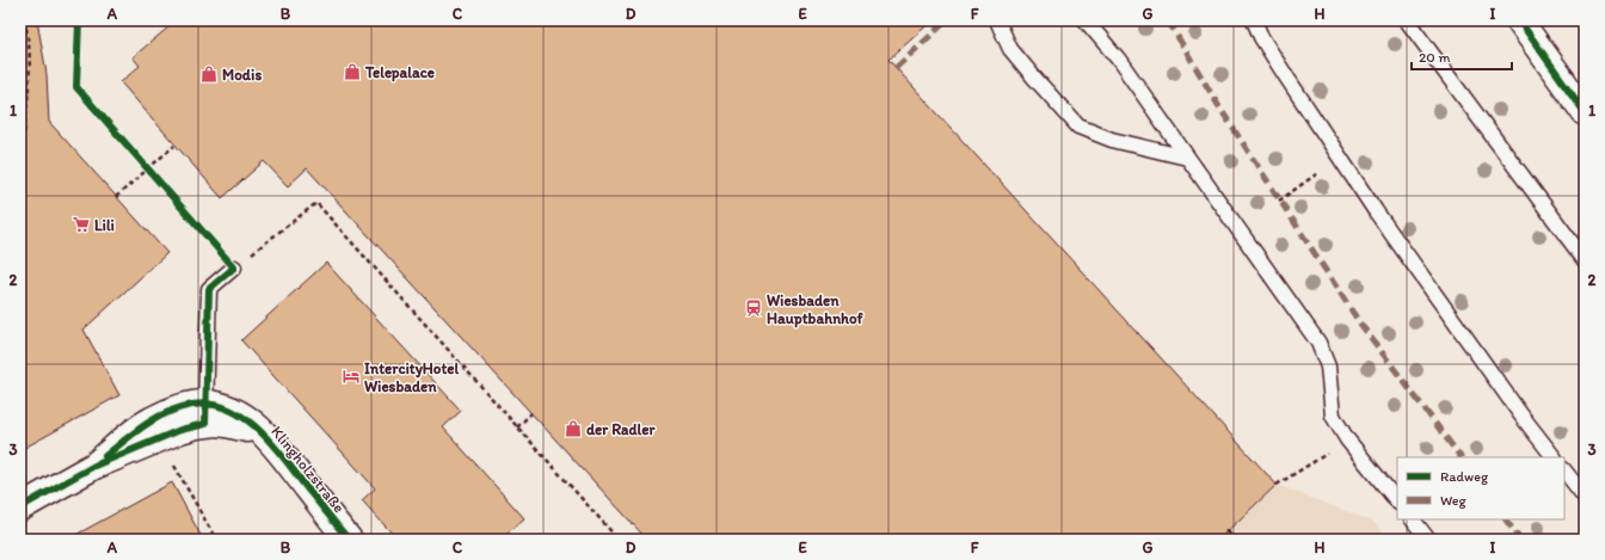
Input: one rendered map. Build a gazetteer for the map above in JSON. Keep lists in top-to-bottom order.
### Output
{
  "streets": {
    "street": ["Klingholzstraße"]
  },
  "places": {
    "shop": ["Telepalace", "Modis", "der Radler"],
    "supermarket": ["Lili"],
    "station": ["Wiesbaden Hauptbahnhof"],
    "hotel": ["IntercityHotel Wiesbaden"]
  },
  "legend": ["Radweg", "Weg"],
  "scale_bar": "20 m",
  "grid": {
    "columns": [
      "A",
      "B",
      "C",
      "D",
      "E",
      "F",
      "G",
      "H",
      "I"
    ],
    "rows": ["1", "2", "3"]
  }
}
